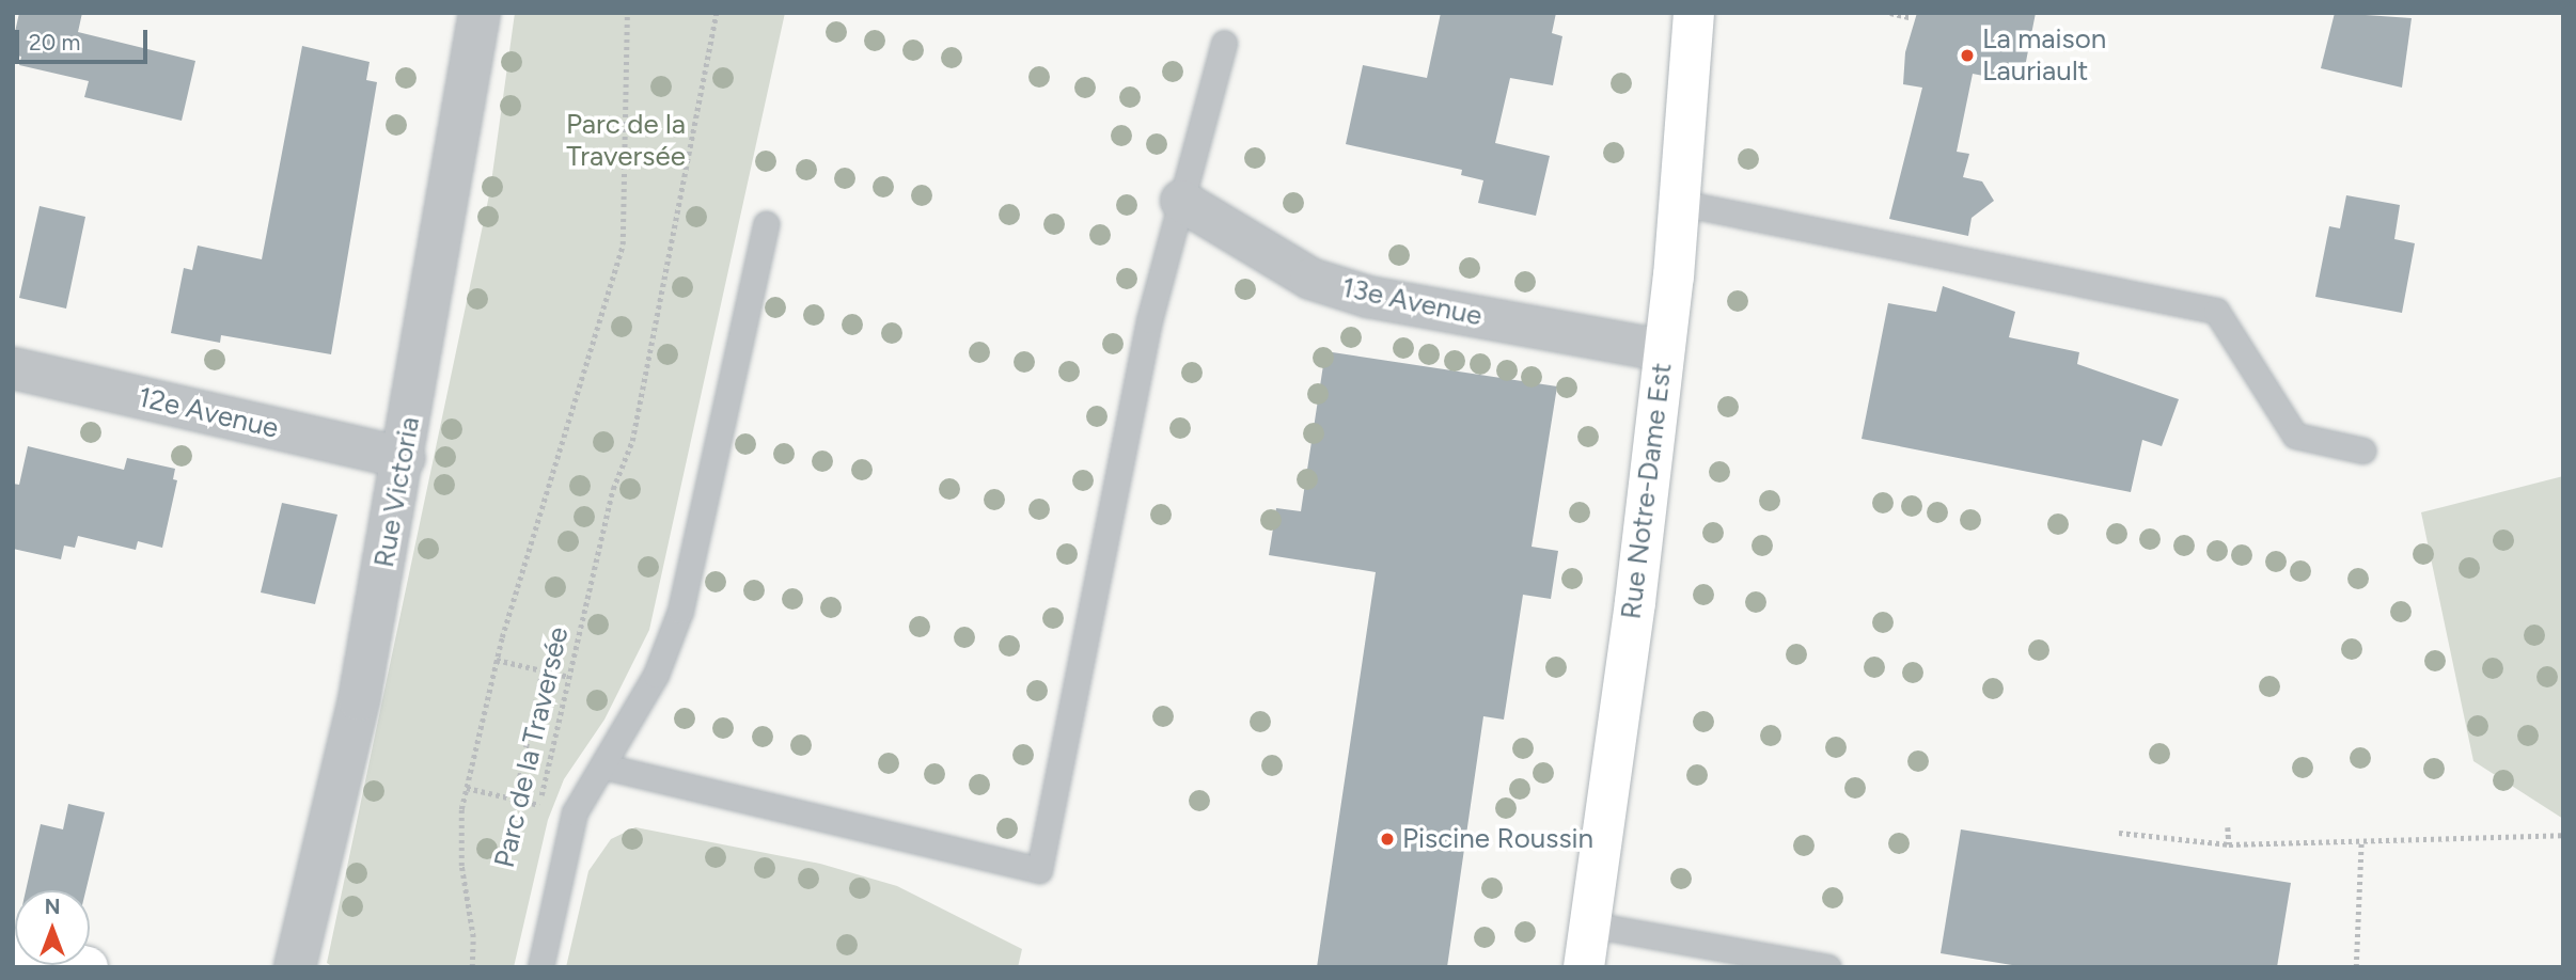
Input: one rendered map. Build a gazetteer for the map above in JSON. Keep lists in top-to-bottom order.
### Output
{
  "streets": {
    "main road": ["Rue Notre-Dame Est"],
    "street": ["13e Avenue", "12e Avenue", "Rue Victoria"],
    "path": ["Parc de la Traversée"]
  },
  "crossings": [
    ["13e Avenue", "Rue Notre-Dame Est"],
    ["12e Avenue", "Rue Victoria"]
  ],
  "parks": ["Parc de la Traversée"],
  "places": ["La maison Lauriault", "Piscine Roussin"],
  "scale_bar": "20 m",
  "north": "top"
}
